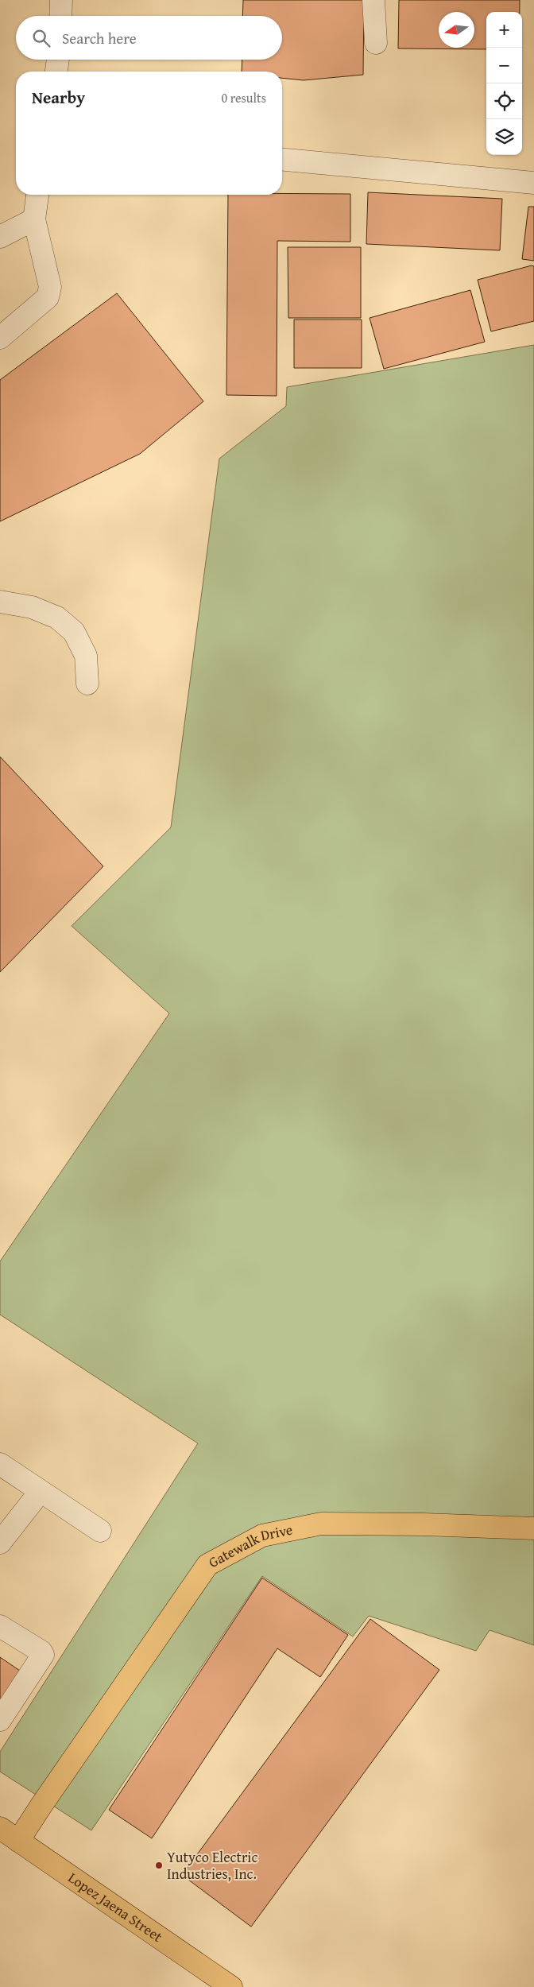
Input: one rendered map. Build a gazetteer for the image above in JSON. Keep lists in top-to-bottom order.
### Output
{
  "streets": {
    "main road": ["Gatewalk Drive", "Lopez Jaena Street"]
  },
  "crossings": [
    ["Gatewalk Drive", "Lopez Jaena Street"]
  ],
  "places": ["Yutyco Electric Industries, Inc."],
  "north": "left",
  "page": {
    "map_buttons": ["+", "−"],
    "search": "Search here",
    "heading": ["Nearby", "0 results"]
  }
}
